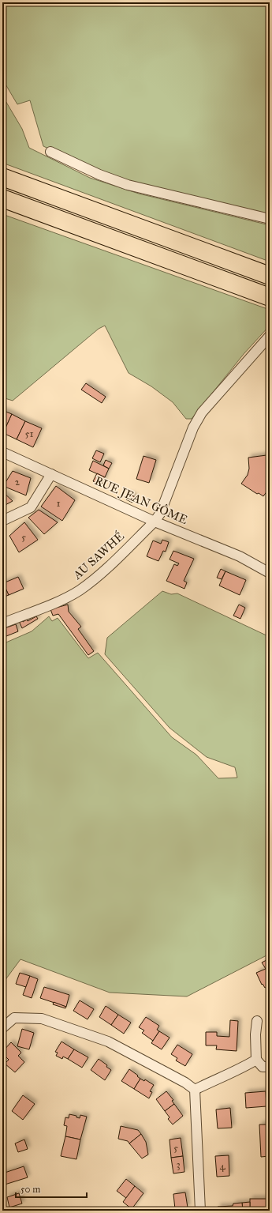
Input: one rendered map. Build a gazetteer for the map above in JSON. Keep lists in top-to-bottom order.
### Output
{
  "streets": {
    "street": ["RUE JEAN GÔME", "AU SAWHÉ"]
  },
  "crossings": [
    ["RUE JEAN GÔME", "AU SAWHÉ"]
  ],
  "house_numbers": [
    "51",
    "2",
    "1",
    "5",
    "5",
    "3",
    "4"
  ],
  "scale_bar": "50 m"
}
